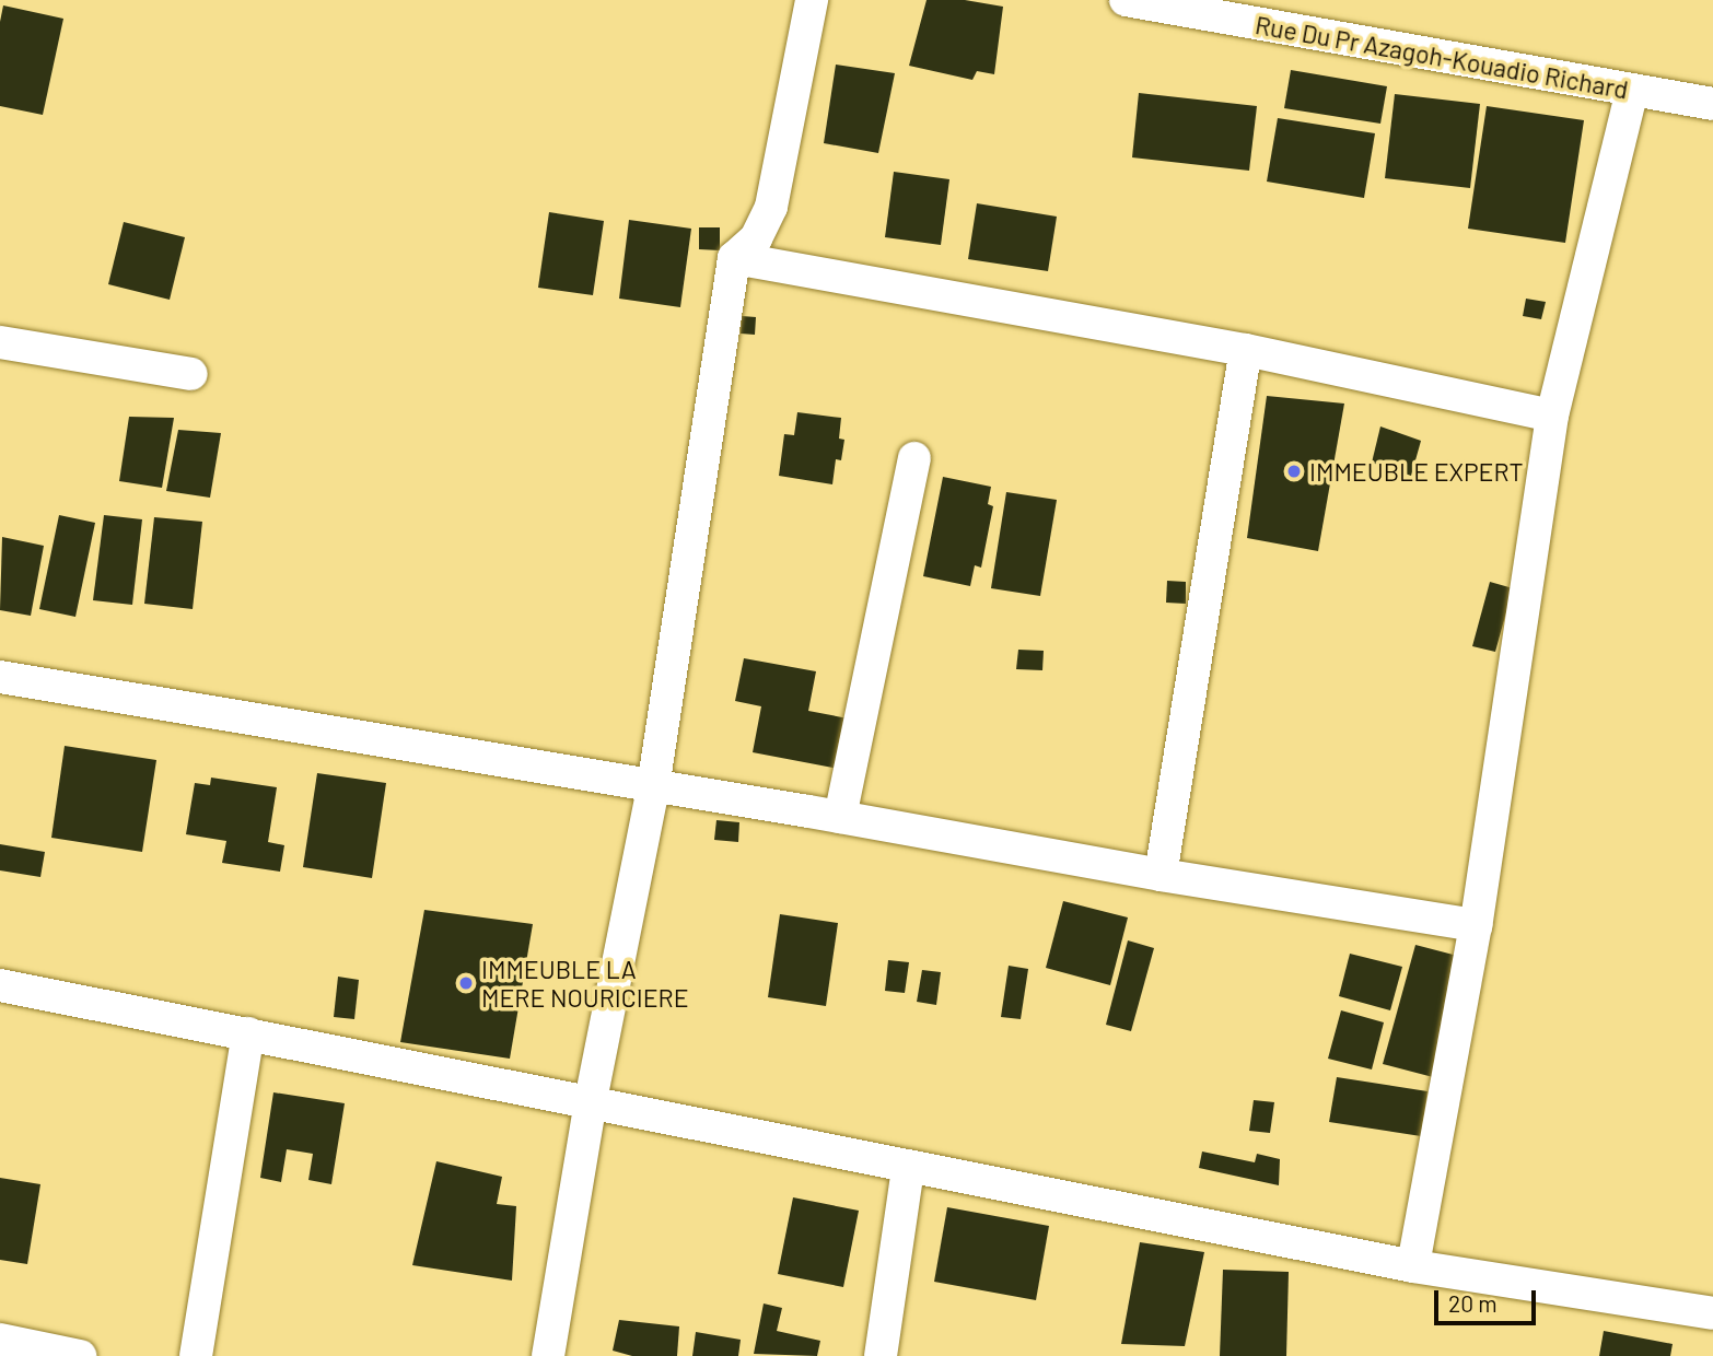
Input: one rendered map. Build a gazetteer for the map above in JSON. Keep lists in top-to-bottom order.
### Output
{
  "streets": {
    "street": ["Rue Du Pr Azagoh-Kouadio Richard"]
  },
  "places": ["IMMEUBLE EXPERT", "IMMEUBLE LA MERE NOURICIERE"],
  "scale_bar": "20 m"
}
